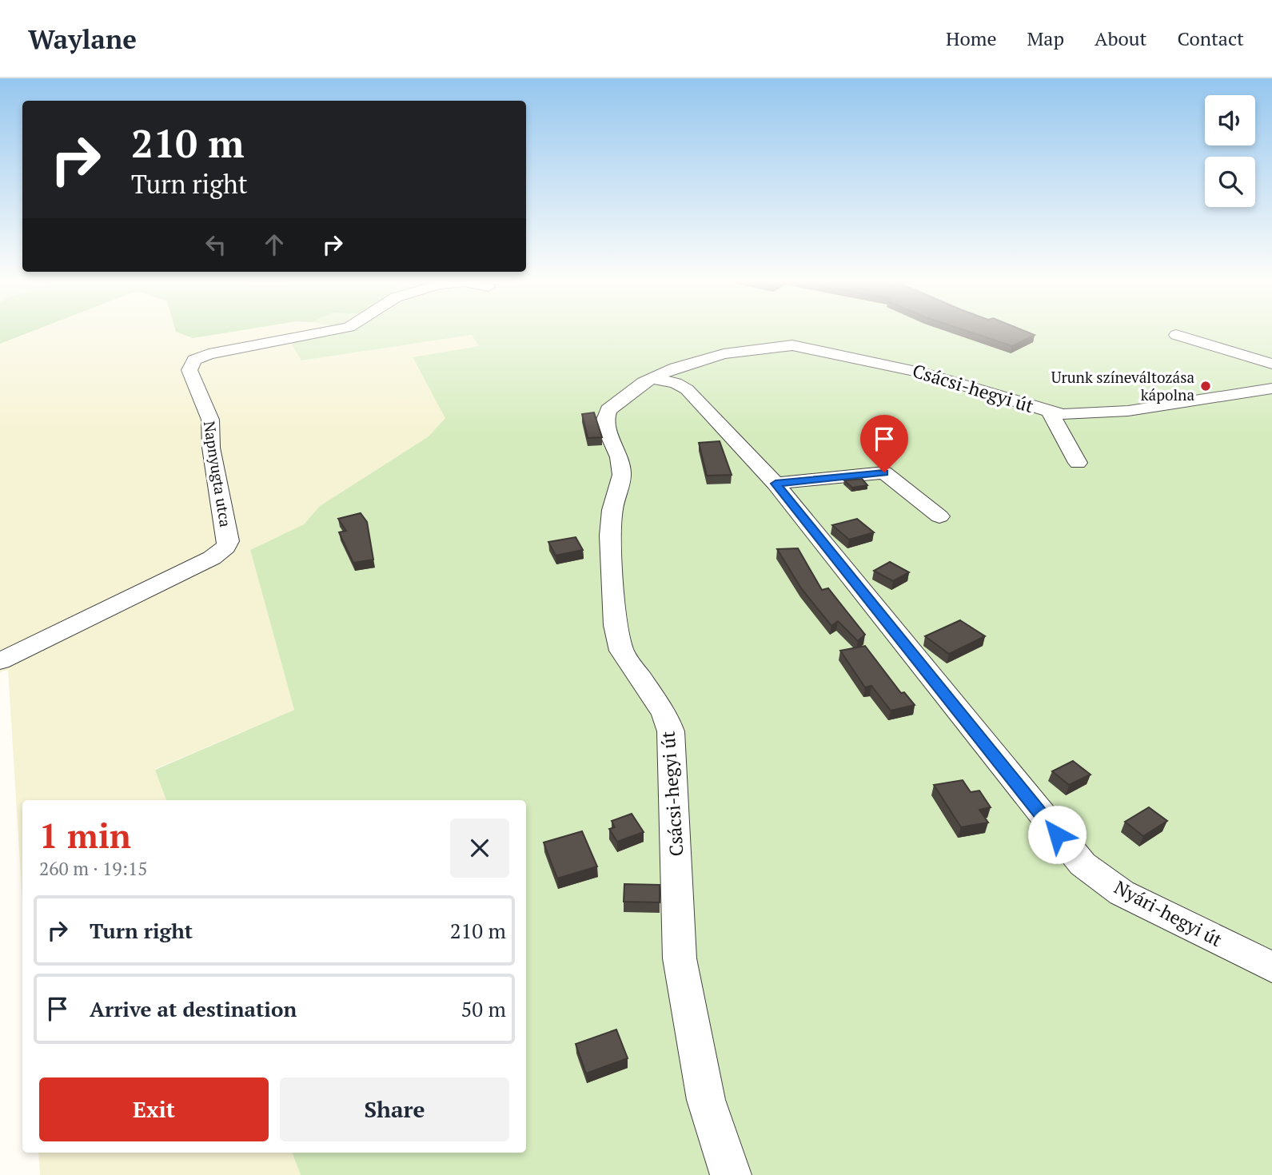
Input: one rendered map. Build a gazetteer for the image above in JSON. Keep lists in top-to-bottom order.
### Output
{
  "streets": {
    "street": ["Csácsi-hegyi út", "Napnyugta utca", "Nyári-hegyi út"]
  },
  "crossings": [
    ["Csácsi-hegyi út", "Nyári-hegyi út"]
  ],
  "places": ["Urunk színeváltozása kápolna"],
  "page": {
    "header": "Waylane",
    "nav": [
      "Home",
      "Map",
      "About",
      "Contact"
    ],
    "turn": ["210 m", "Turn right"],
    "heading": ["1 min", "260 m · 19:15"],
    "list": [
      {
        "name": "Turn right",
        "value": "210 m"
      },
      {
        "name": "Arrive at destination",
        "value": "50 m"
      }
    ],
    "buttons": ["Exit", "Share"]
  }
}
